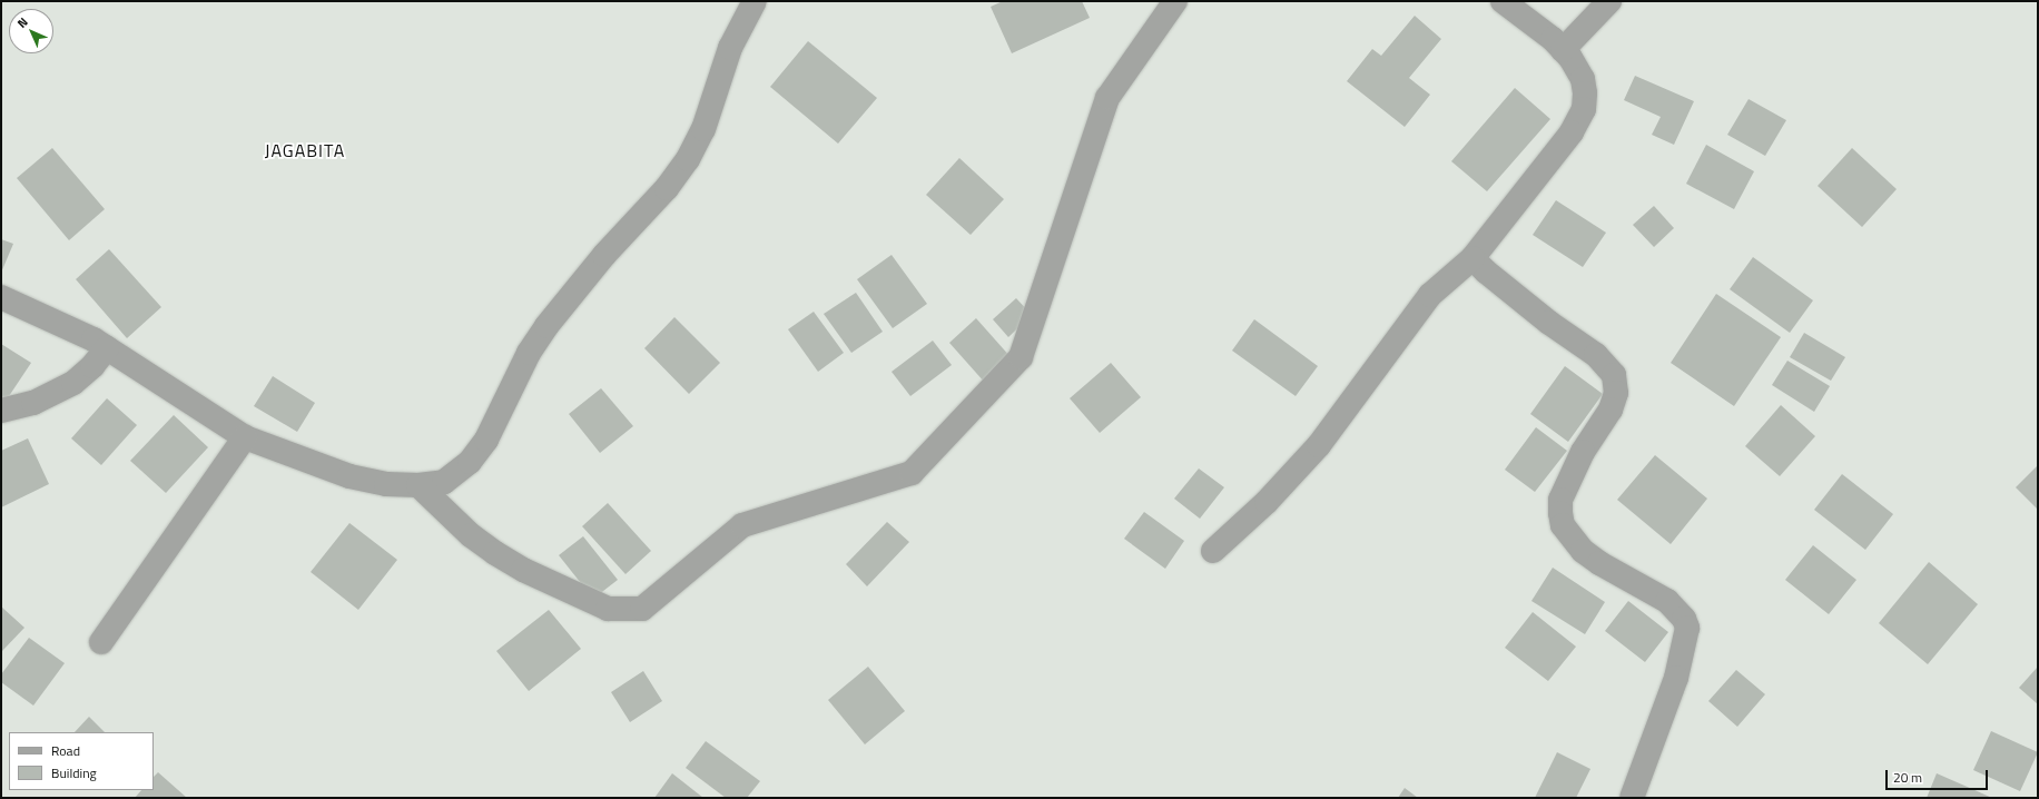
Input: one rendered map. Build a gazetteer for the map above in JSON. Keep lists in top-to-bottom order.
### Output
{
  "districts": ["JAGABITA"],
  "legend": ["Road", "Building"],
  "scale_bar": "20 m",
  "north": "top left"
}
